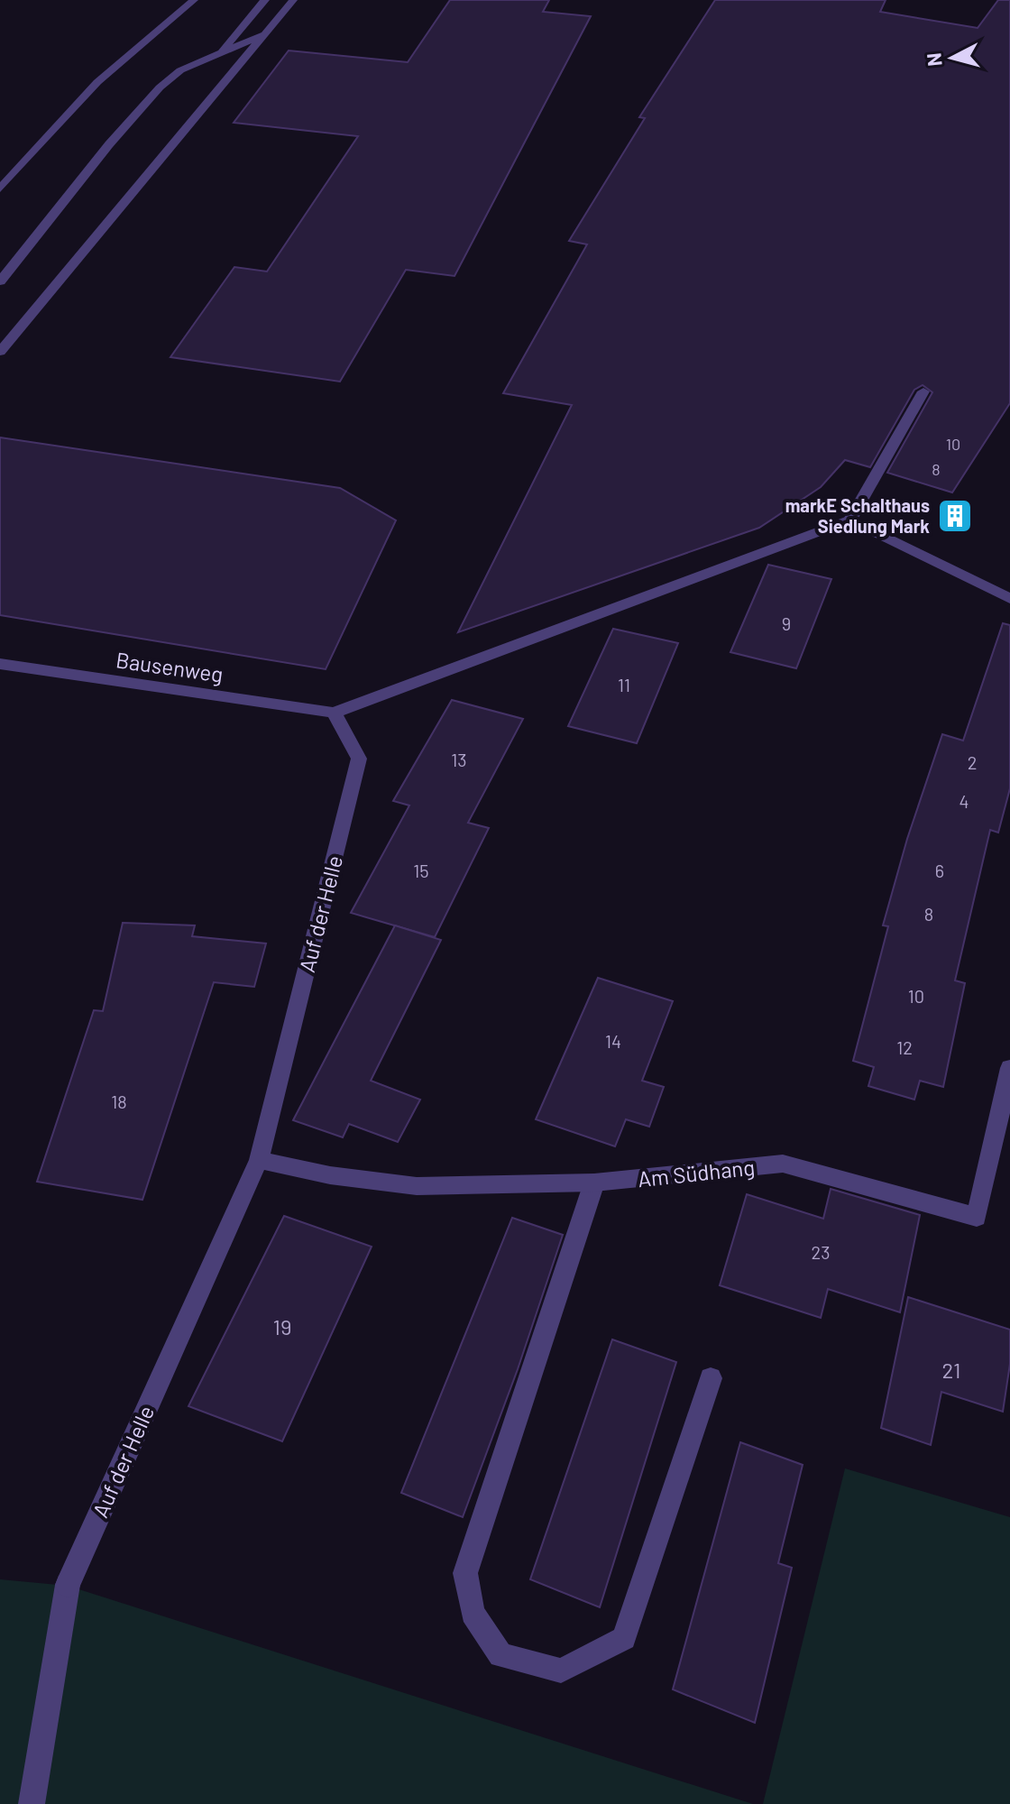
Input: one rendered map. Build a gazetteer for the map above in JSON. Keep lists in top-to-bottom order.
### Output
{
  "streets": {
    "street": ["Bausenweg", "Auf der Helle", "Am Südhang"]
  },
  "crossings": [
    ["Bausenweg", "Auf der Helle"],
    ["Auf der Helle", "Am Südhang"]
  ],
  "places": {
    "building": ["markE Schalthaus Siedlung Mark"]
  },
  "house_numbers": [
    "10",
    "8",
    "9",
    "11",
    "13",
    "2",
    "4",
    "15",
    "6",
    "8",
    "10",
    "14",
    "12",
    "18",
    "23",
    "19",
    "21"
  ],
  "north": "left"
}
